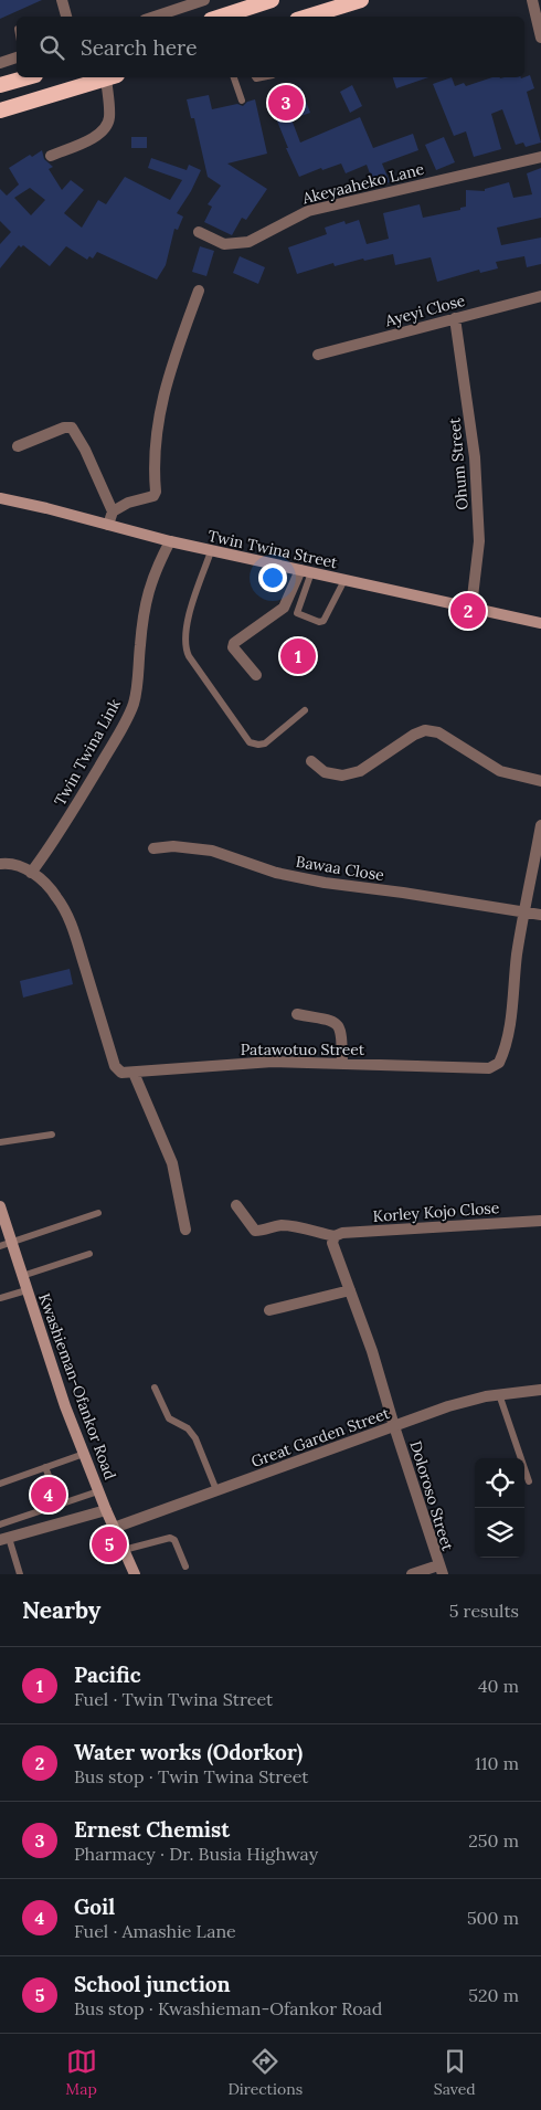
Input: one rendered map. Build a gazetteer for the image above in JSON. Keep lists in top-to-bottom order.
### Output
{
  "streets": {
    "main road": ["Twin Twina Street", "Kwashieman-Ofankor Road"],
    "street": [
      "Akeyaaheko Lane",
      "Ayeyi Close",
      "Ohum Street",
      "Twin Twina Link",
      "Bawaa Close",
      "Patawotuo Street",
      "Korley Kojo Close",
      "Great Garden Street",
      "Doloroso Street"
    ]
  },
  "crossings": [
    ["Ayeyi Close", "Ohum Street"],
    ["Ohum Street", "Twin Twina Street"],
    ["Twin Twina Street", "Twin Twina Link"],
    ["Bawaa Close", "Patawotuo Street"],
    ["Kwashieman-Ofankor Road", "Great Garden Street"],
    ["Great Garden Street", "Doloroso Street"]
  ],
  "page": {
    "search": "Search here",
    "pins": [
      "3",
      "2",
      "1",
      "4",
      "5"
    ],
    "heading": ["Nearby", "5 results"],
    "list": [
      {
        "mark": "1",
        "name": "Pacific",
        "note": "Fuel · Twin Twina Street",
        "value": "40 m"
      },
      {
        "mark": "2",
        "name": "Water works (Odorkor)",
        "note": "Bus stop · Twin Twina Street",
        "value": "110 m"
      },
      {
        "mark": "3",
        "name": "Ernest Chemist",
        "note": "Pharmacy · Dr. Busia Highway",
        "value": "250 m"
      },
      {
        "mark": "4",
        "name": "Goil",
        "note": "Fuel · Amashie Lane",
        "value": "500 m"
      },
      {
        "mark": "5",
        "name": "School junction",
        "note": "Bus stop · Kwashieman-Ofankor Road",
        "value": "520 m"
      }
    ],
    "nav": ["Map", "Directions", "Saved"]
  }
}
